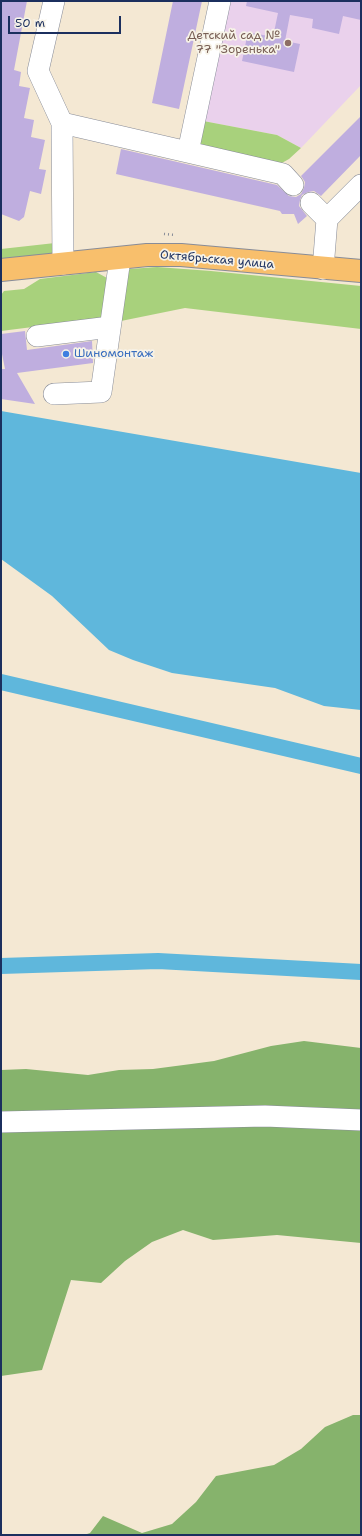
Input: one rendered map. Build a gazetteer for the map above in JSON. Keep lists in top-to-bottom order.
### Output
{
  "streets": {
    "main road": ["Октябрьская улица"]
  },
  "places": ["Детский сад № 77 \"Зоренька\"", "Шиномонтаж"],
  "scale_bar": "50 m"
}
